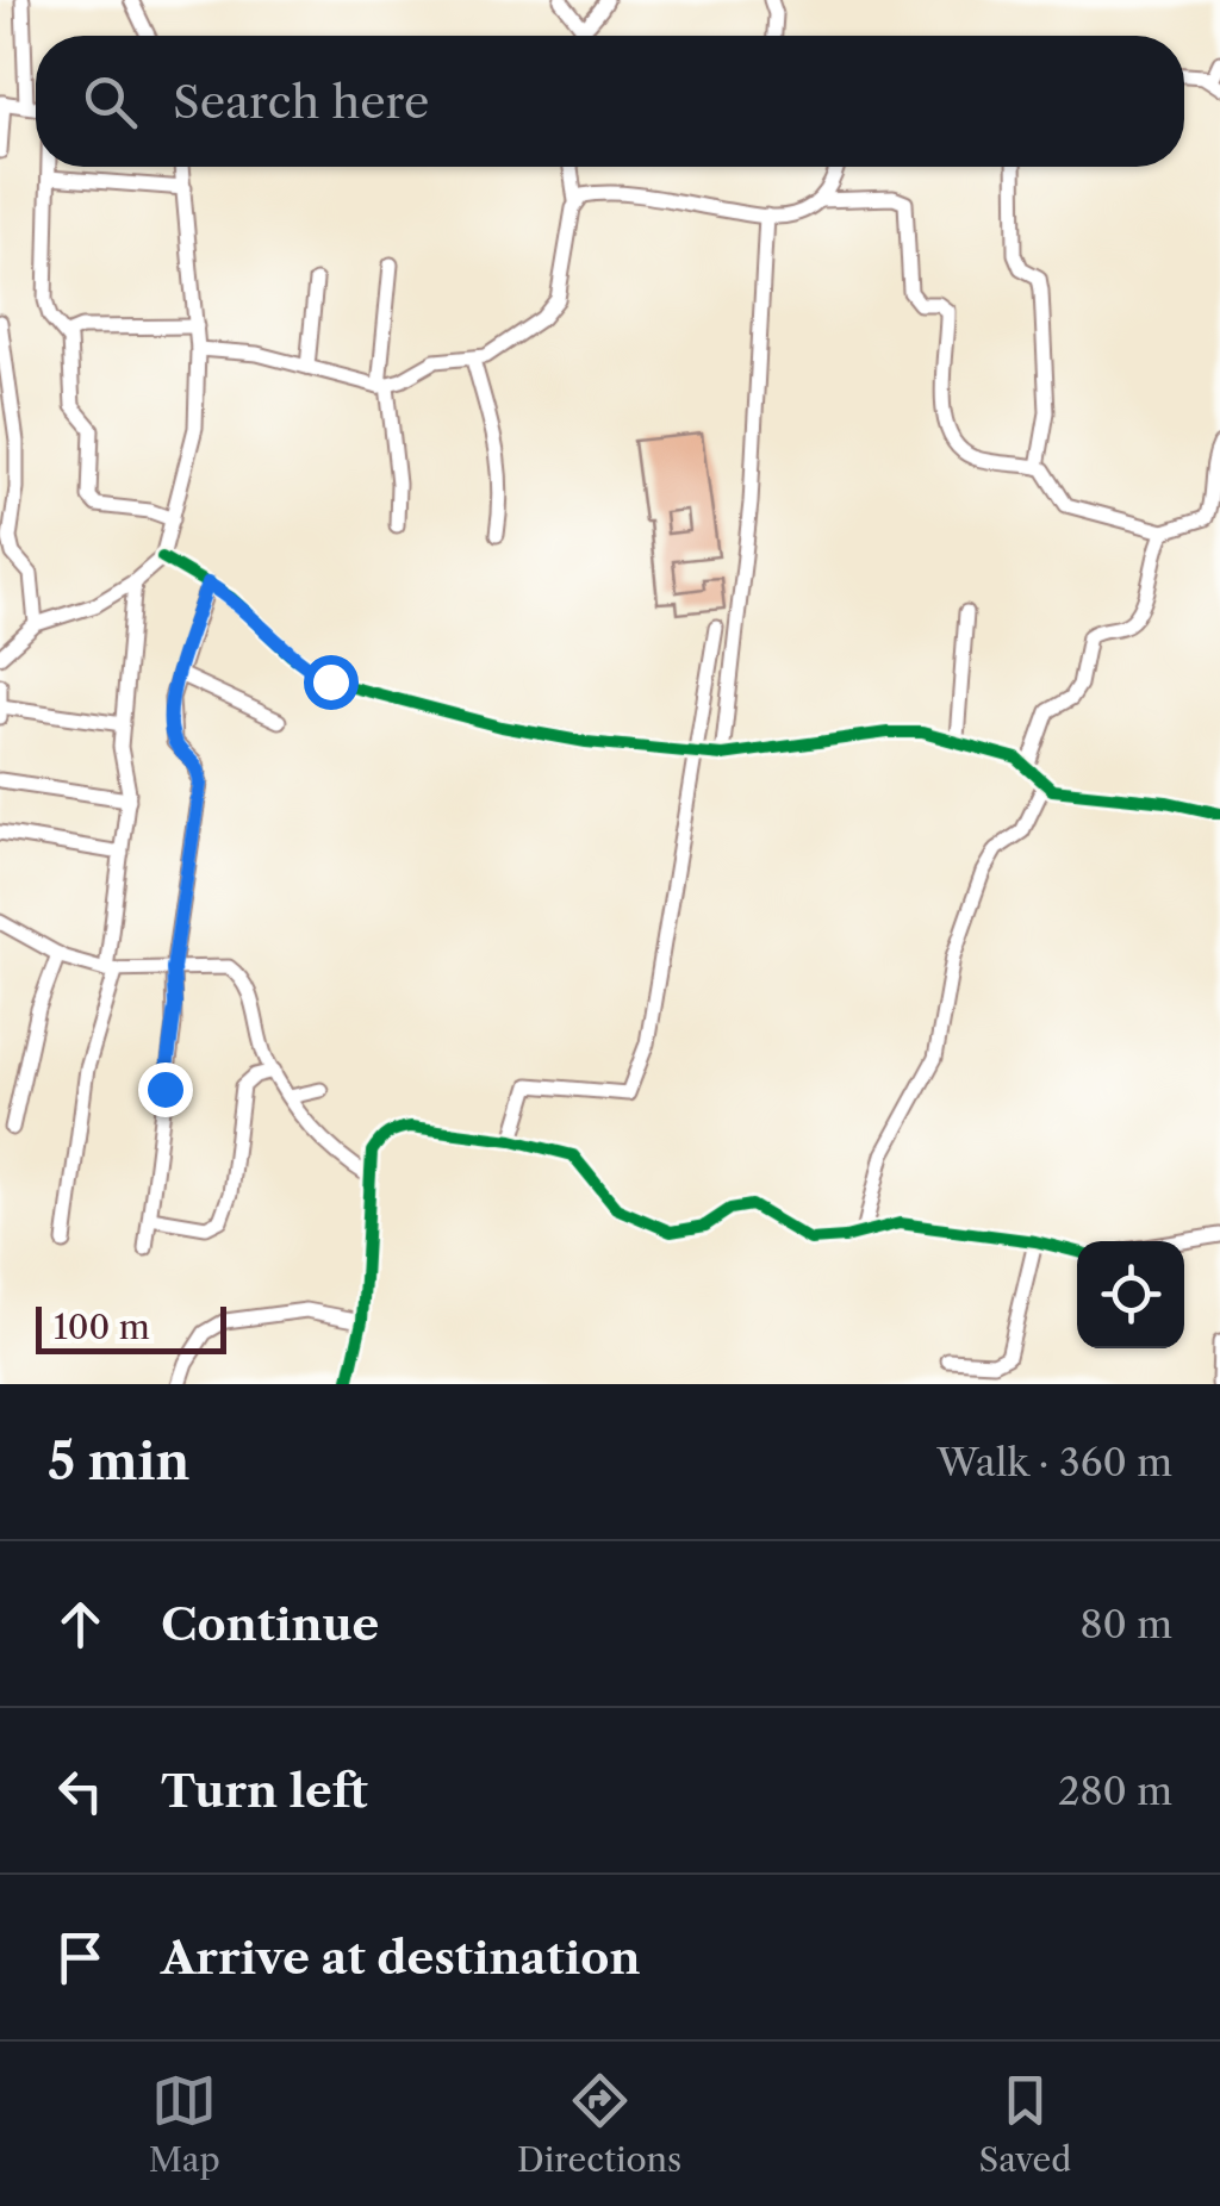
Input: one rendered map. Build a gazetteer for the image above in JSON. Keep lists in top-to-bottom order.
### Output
{
  "scale_bar": "100 m",
  "page": {
    "search": "Search here",
    "scale": "100 m",
    "heading": ["5 min", "Walk · 360 m"],
    "list": [
      ["Continue", "80 m"],
      ["Turn left", "280 m"],
      "Arrive at destination"
    ],
    "nav": ["Map", "Directions", "Saved"]
  }
}
